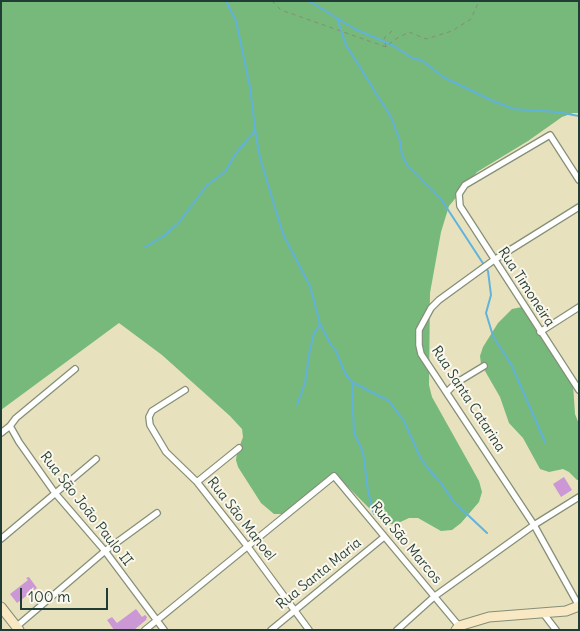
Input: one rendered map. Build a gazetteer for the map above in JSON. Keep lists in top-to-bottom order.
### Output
{
  "streets": {
    "street": [
      "Rua Timoneira",
      "Rua Santa Catarina",
      "Rua São João Paulo II",
      "Rua São Manoel",
      "Rua São Marcos",
      "Rua Santa Maria"
    ]
  },
  "crossings": [
    ["Rua Timoneira", "Rua Santa Catarina"],
    ["Rua São Manoel", "Rua São Marcos"],
    ["Rua São Manoel", "Rua Santa Maria"],
    ["Rua São Marcos", "Rua Santa Maria"]
  ],
  "scale_bar": "100 m"
}
